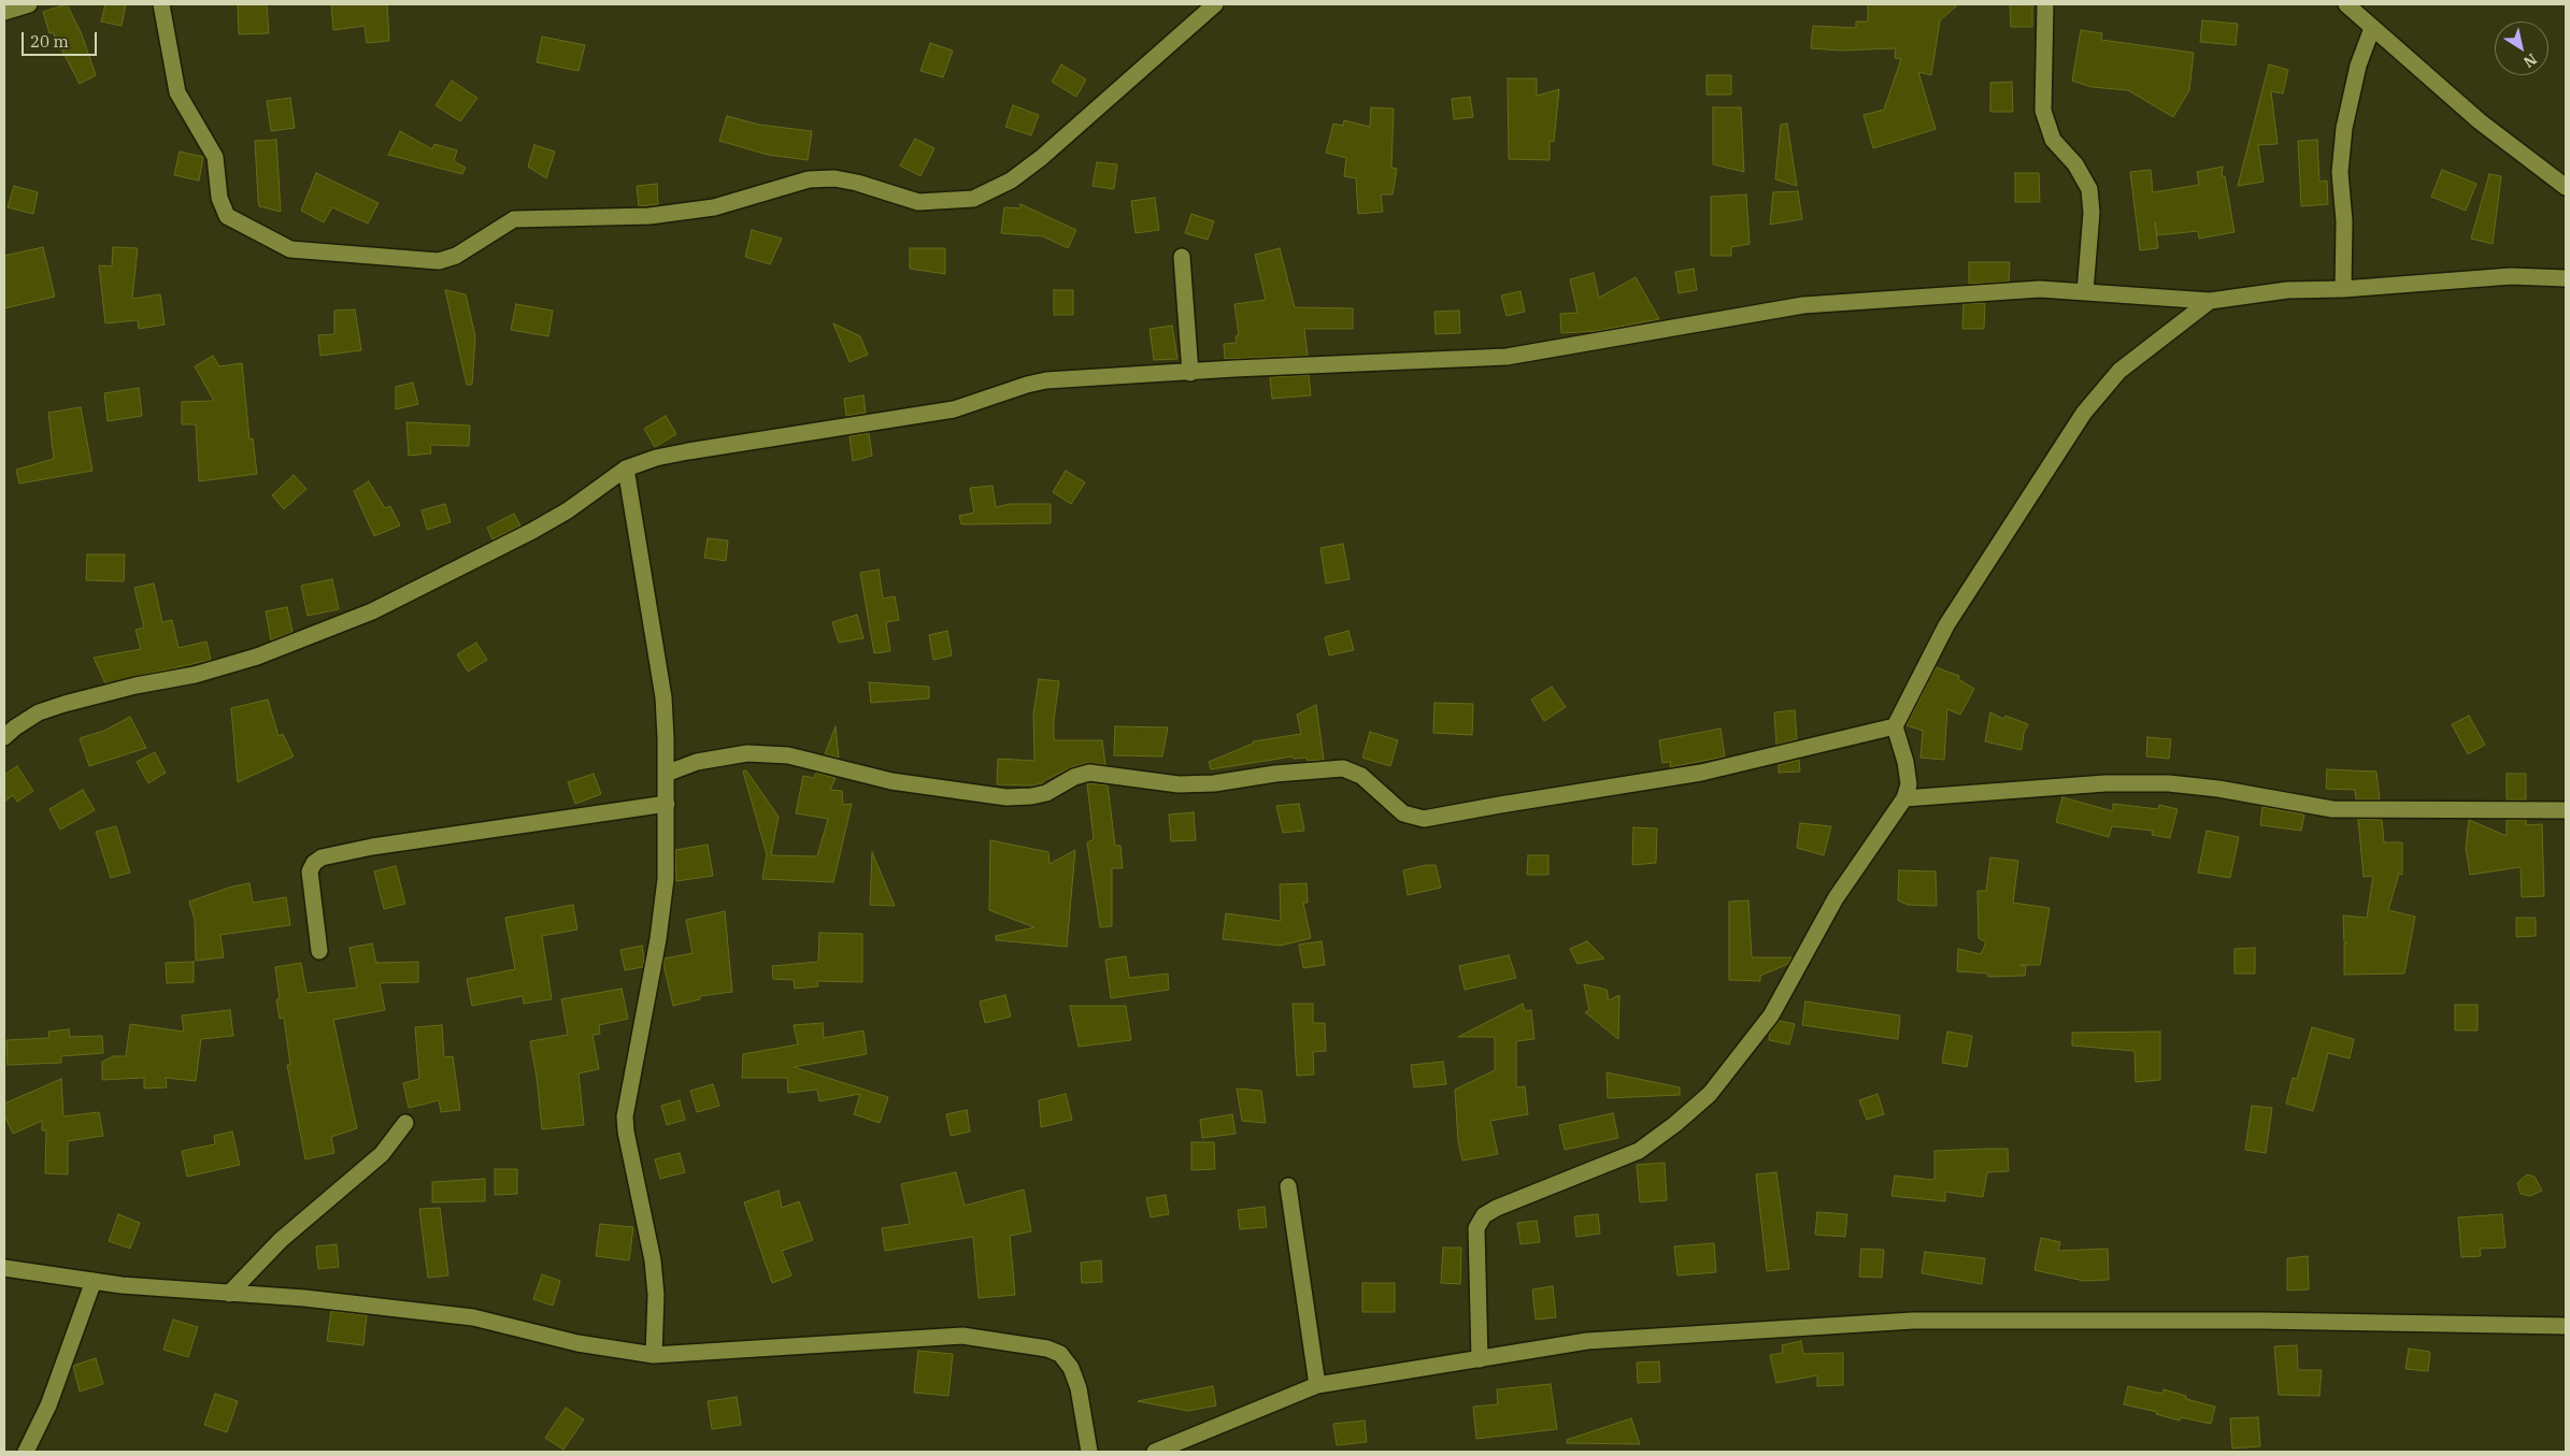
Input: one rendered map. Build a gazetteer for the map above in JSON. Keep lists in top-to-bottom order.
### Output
{
  "scale_bar": "20 m",
  "north": "bottom right"
}
